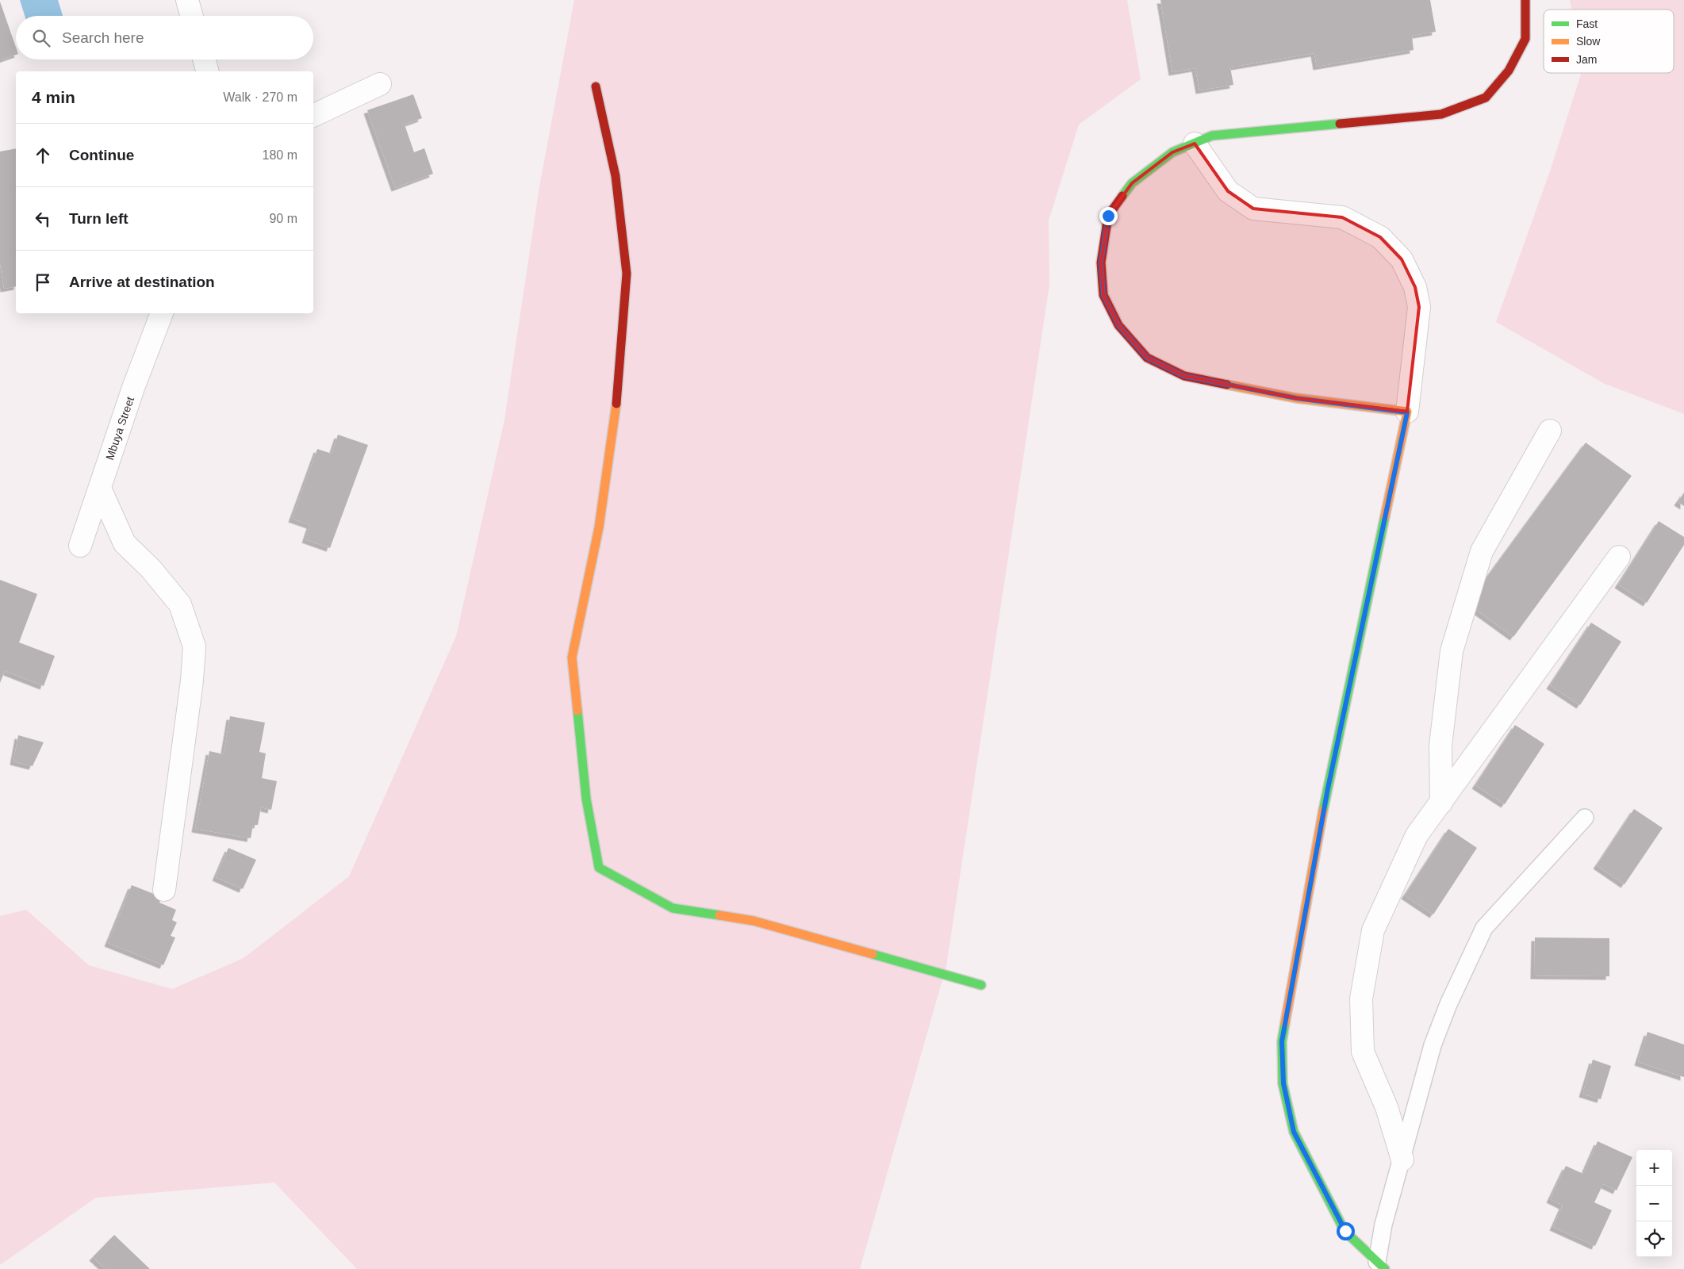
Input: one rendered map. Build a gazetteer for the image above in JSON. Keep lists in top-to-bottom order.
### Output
{
  "streets": {
    "street": ["Mbuya Street"]
  },
  "legend": ["Fast", "Slow", "Jam"],
  "page": {
    "search": "Search here",
    "heading": ["4 min", "Walk · 270 m"],
    "list": [
      ["Continue", "180 m"],
      ["Turn left", "90 m"],
      "Arrive at destination"
    ],
    "map_buttons": ["+", "−"]
  }
}
